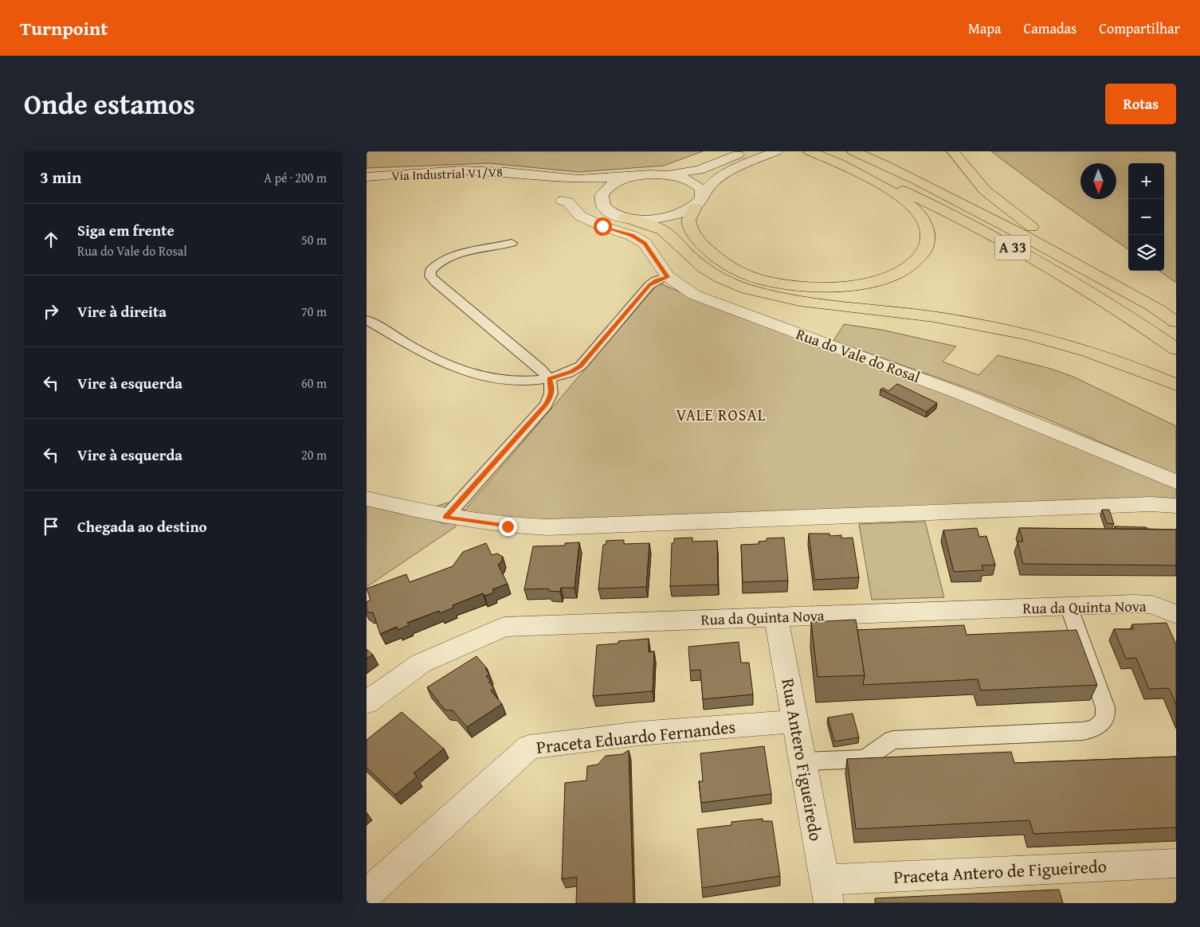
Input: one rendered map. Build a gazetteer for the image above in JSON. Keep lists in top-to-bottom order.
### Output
{
  "streets": {
    "highway": ["A 33"],
    "street": [
      "Via Industrial V1/V8",
      "Rua do Vale do Rosal",
      "Rua da Quinta Nova",
      "Praceta Eduardo Fernandes",
      "Rua Antero Figueiredo",
      "Praceta Antero de Figueiredo"
    ]
  },
  "crossings": [
    ["Rua da Quinta Nova", "Rua Antero Figueiredo"],
    ["Praceta Eduardo Fernandes", "Rua Antero Figueiredo"],
    ["Rua Antero Figueiredo", "Praceta Antero de Figueiredo"]
  ],
  "districts": ["VALE ROSAL"],
  "north": "bottom",
  "page": {
    "header": "Turnpoint",
    "nav": ["Mapa", "Camadas", "Compartilhar"],
    "title": "Onde estamos",
    "buttons": "Rotas",
    "heading": ["3 min", "A pé · 200 m"],
    "map_buttons": ["+", "−"],
    "list": [
      ["Siga em frente", "Rua do Vale do Rosal", "50 m"],
      ["Vire à direita", "70 m"],
      ["Vire à esquerda", "60 m"],
      ["Vire à esquerda", "20 m"],
      "Chegada ao destino"
    ]
  }
}
